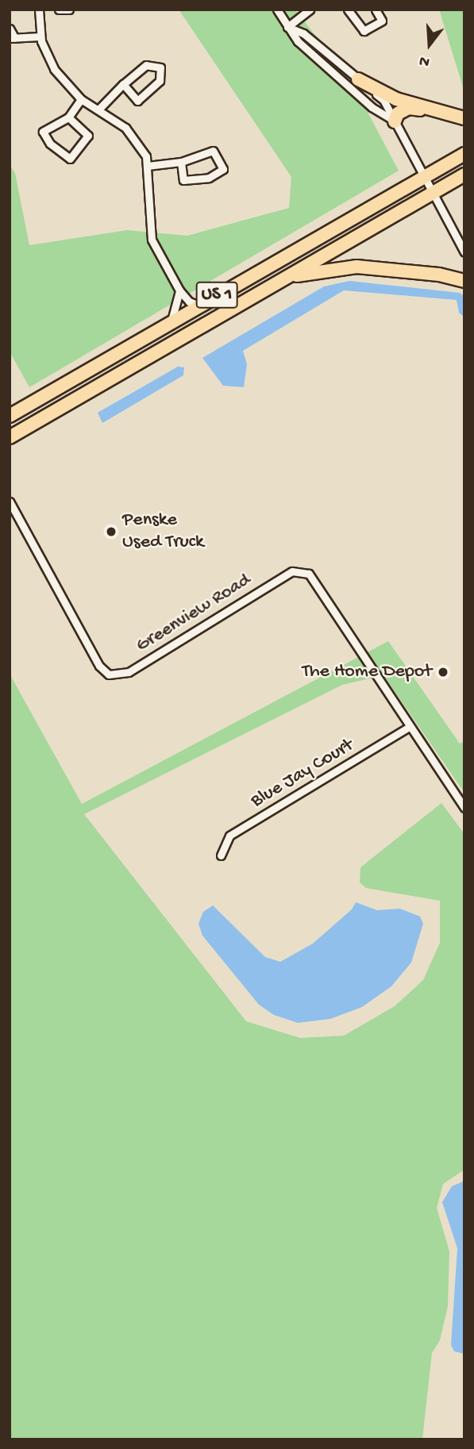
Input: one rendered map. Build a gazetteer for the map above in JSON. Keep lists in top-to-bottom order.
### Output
{
  "streets": {
    "highway": ["US 1"],
    "street": ["Greenview Road", "Blue Jay Court"]
  },
  "crossings": [
    ["Greenview Road", "Blue Jay Court"]
  ],
  "places": ["Penske Used Truck", "The Home Depot"],
  "north": "bottom"
}
